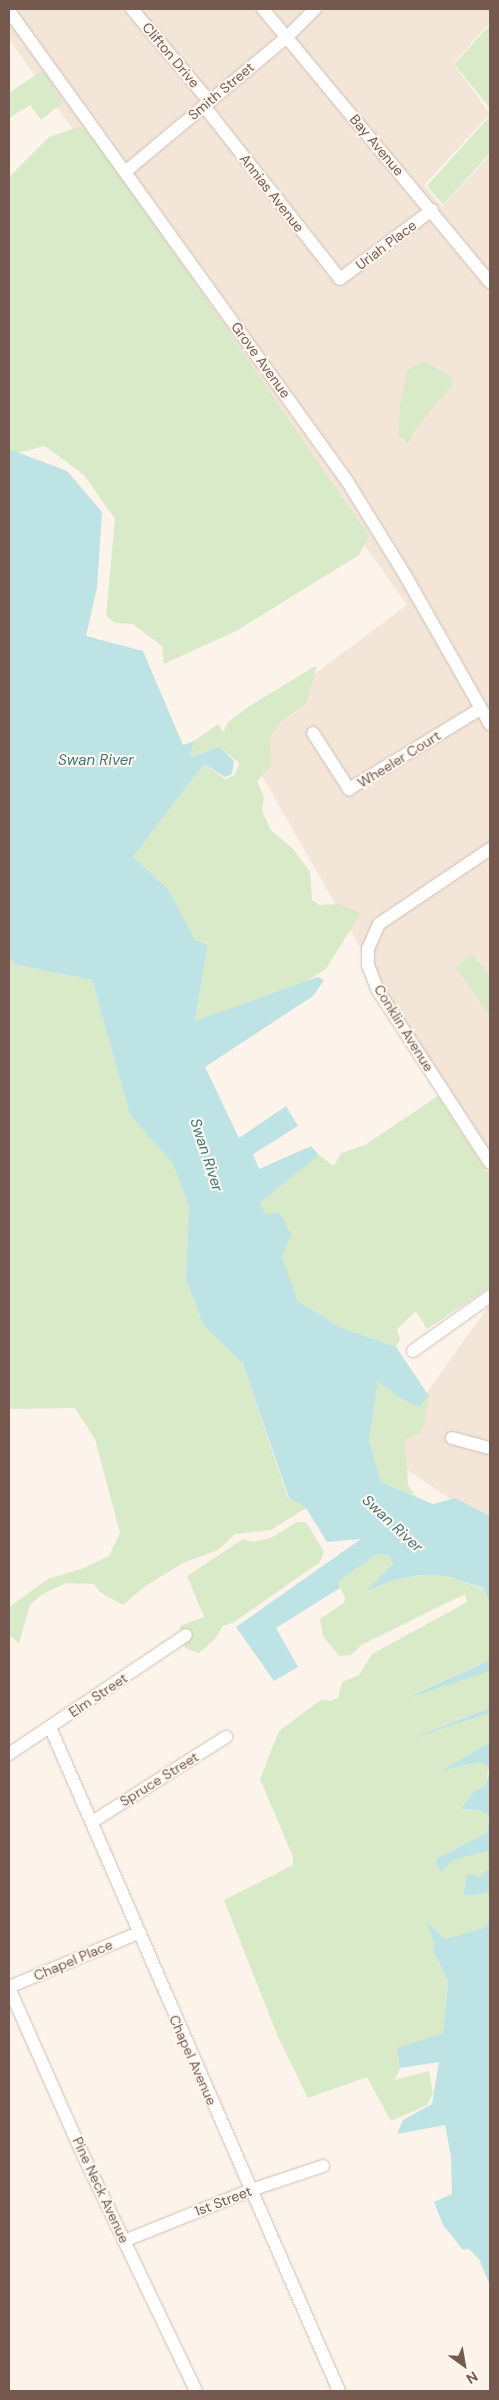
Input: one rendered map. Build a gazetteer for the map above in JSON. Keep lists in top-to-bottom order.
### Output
{
  "streets": {
    "street": [
      "Clifton Drive",
      "Smith Street",
      "Bay Avenue",
      "Annias Avenue",
      "Uriah Place",
      "Grove Avenue",
      "Wheeler Court",
      "Conklin Avenue",
      "Elm Street",
      "Spruce Street",
      "Chapel Place",
      "Chapel Avenue",
      "Pine Neck Avenue",
      "1st Street"
    ]
  },
  "crossings": [
    ["Clifton Drive", "Smith Street"],
    ["Clifton Drive", "Annias Avenue"],
    ["Smith Street", "Bay Avenue"],
    ["Smith Street", "Annias Avenue"],
    ["Smith Street", "Grove Avenue"],
    ["Bay Avenue", "Uriah Place"],
    ["Annias Avenue", "Uriah Place"],
    ["Grove Avenue", "Wheeler Court"],
    ["Elm Street", "Chapel Avenue"],
    ["Spruce Street", "Chapel Avenue"],
    ["Chapel Place", "Chapel Avenue"],
    ["Chapel Place", "Pine Neck Avenue"],
    ["Chapel Avenue", "1st Street"],
    ["Pine Neck Avenue", "1st Street"]
  ],
  "water": ["Swan River"],
  "north": "bottom right"
}
